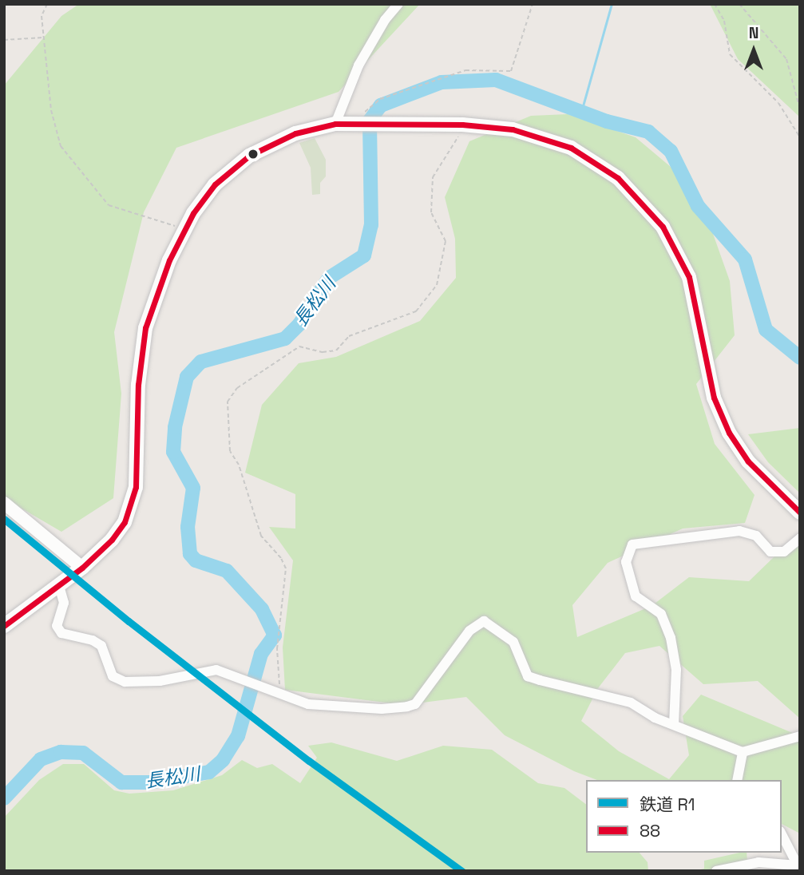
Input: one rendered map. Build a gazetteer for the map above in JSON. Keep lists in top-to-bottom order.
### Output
{
  "water": ["長松川"],
  "lines": ["transit line 88", "rail line R1"],
  "legend": ["鉄道 R1", "88"],
  "north": "top"
}
